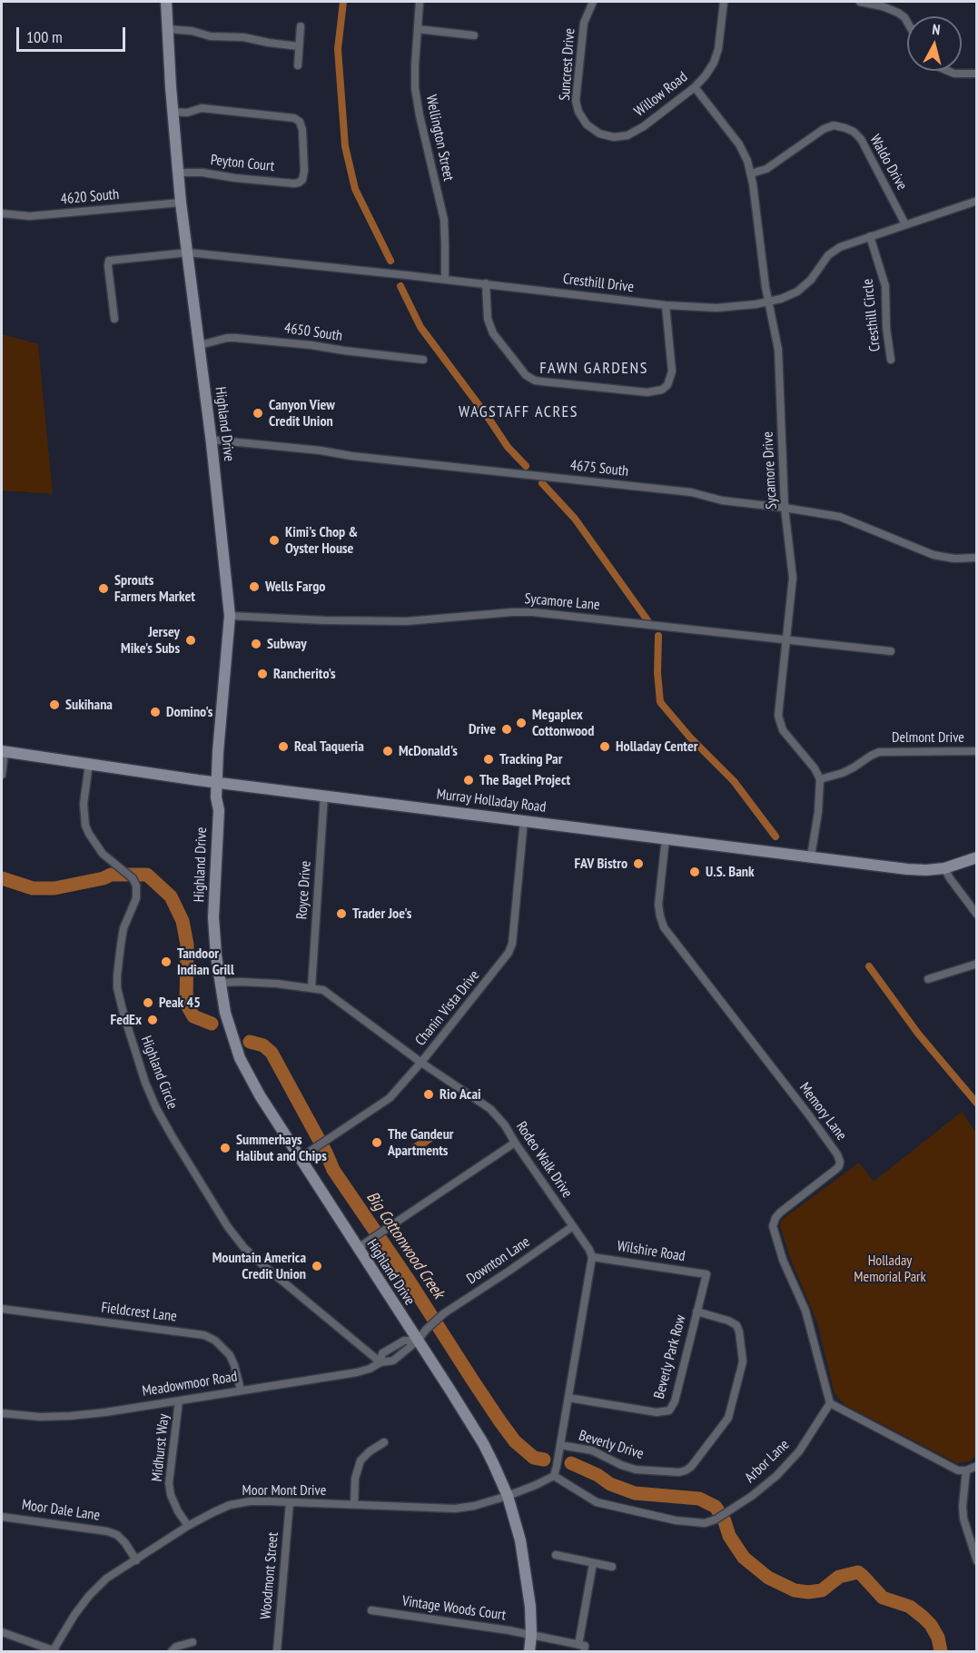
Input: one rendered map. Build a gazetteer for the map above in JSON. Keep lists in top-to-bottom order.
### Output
{
  "streets": {
    "main road": ["Highland Drive", "Murray Holladay Road"],
    "street": [
      "Suncrest Drive",
      "Willow Road",
      "Wellington Street",
      "Waldo Drive",
      "Peyton Court",
      "4620 South",
      "Cresthill Drive",
      "Cresthill Circle",
      "4650 South",
      "4675 South",
      "Sycamore Drive",
      "Sycamore Lane",
      "Delmont Drive",
      "Royce Drive",
      "Chanin Vista Drive",
      "Highland Circle",
      "Memory Lane",
      "Rodeo Walk Drive",
      "Wilshire Road",
      "Downton Lane",
      "Fieldcrest Lane",
      "Beverly Park Row",
      "Meadowmoor Road",
      "Beverly Drive",
      "Midhurst Way",
      "Arbor Lane",
      "Moor Mont Drive",
      "Moor Dale Lane",
      "Woodmont Street",
      "Vintage Woods Court"
    ]
  },
  "crossings": [
    ["Suncrest Drive", "Willow Road"],
    ["Willow Road", "Sycamore Drive"],
    ["Wellington Street", "Cresthill Drive"],
    ["Waldo Drive", "Cresthill Drive"],
    ["Waldo Drive", "Sycamore Drive"],
    ["Peyton Court", "Highland Drive"],
    ["4620 South", "Highland Drive"],
    ["Cresthill Drive", "Cresthill Circle"],
    ["Cresthill Drive", "Highland Drive"],
    ["Cresthill Drive", "Sycamore Drive"],
    ["4650 South", "Highland Drive"],
    ["Highland Drive", "4675 South"],
    ["Highland Drive", "Sycamore Lane"],
    ["Highland Drive", "Murray Holladay Road"],
    ["Highland Drive", "Chanin Vista Drive"],
    ["Highland Drive", "Rodeo Walk Drive"],
    ["Highland Drive", "Downton Lane"],
    ["Highland Drive", "Meadowmoor Road"],
    ["Highland Drive", "Moor Mont Drive"],
    ["Highland Drive", "Vintage Woods Court"],
    ["4675 South", "Sycamore Drive"],
    ["Sycamore Drive", "Sycamore Lane"],
    ["Sycamore Drive", "Delmont Drive"],
    ["Murray Holladay Road", "Royce Drive"],
    ["Murray Holladay Road", "Chanin Vista Drive"],
    ["Murray Holladay Road", "Highland Circle"],
    ["Murray Holladay Road", "Memory Lane"],
    ["Royce Drive", "Rodeo Walk Drive"],
    ["Chanin Vista Drive", "Rodeo Walk Drive"],
    ["Highland Circle", "Meadowmoor Road"],
    ["Memory Lane", "Arbor Lane"],
    ["Rodeo Walk Drive", "Wilshire Road"],
    ["Rodeo Walk Drive", "Downton Lane"],
    ["Wilshire Road", "Beverly Park Row"],
    ["Downton Lane", "Meadowmoor Road"],
    ["Fieldcrest Lane", "Meadowmoor Road"],
    ["Beverly Park Row", "Beverly Drive"],
    ["Meadowmoor Road", "Midhurst Way"],
    ["Midhurst Way", "Moor Mont Drive"],
    ["Moor Mont Drive", "Moor Dale Lane"],
    ["Moor Mont Drive", "Woodmont Street"]
  ],
  "districts": ["FAWN GARDENS", "WAGSTAFF ACRES"],
  "water": ["Big Cottonwood Creek"],
  "parks": ["Holladay Memorial Park"],
  "places": [
    "Canyon View Credit Union",
    "Kimi's Chop & Oyster House",
    "Wells Fargo",
    "Sprouts Farmers Market",
    "Jersey Mike's Subs",
    "Subway",
    "Rancherito's",
    "Sukihana",
    "Domino's",
    "Megaplex Cottonwood",
    "Drive",
    "Real Taqueria",
    "Holladay Center",
    "McDonald's",
    "Tracking Par",
    "The Bagel Project",
    "FAV Bistro",
    "U.S. Bank",
    "Trader Joe's",
    "Tandoor Indian Grill",
    "Peak 45",
    "FedEx",
    "Rio Acai",
    "The Gandeur Apartments",
    "Summerhays Halibut and Chips",
    "Mountain America Credit Union"
  ],
  "scale_bar": "100 m",
  "north": "top"
}
